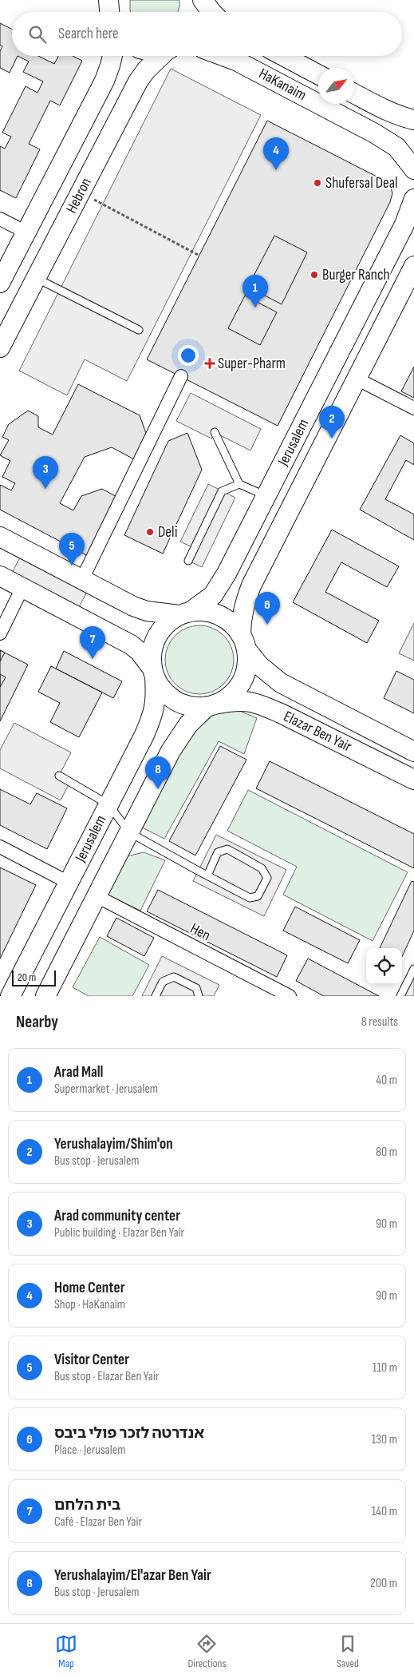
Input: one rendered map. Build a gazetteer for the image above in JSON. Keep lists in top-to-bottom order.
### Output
{
  "streets": {
    "street": [
      "HaKanaim",
      "Hebron",
      "Jerusalem",
      "Elazar Ben Yair",
      "Hen"
    ]
  },
  "crossings": [
    ["Jerusalem", "Elazar Ben Yair"],
    ["Jerusalem", "Hen"]
  ],
  "places": {
    "other": ["Shufersal Deal", "Burger Ranch", "Deli"],
    "health": ["Super-Pharm"]
  },
  "scale_bar": "20 m",
  "north": "top right",
  "page": {
    "search": "Search here",
    "pins": [
      "4",
      "1",
      "2",
      "3",
      "5",
      "6",
      "7",
      "8"
    ],
    "scale": "20 m",
    "heading": ["Nearby", "8 results"],
    "list": [
      {
        "mark": "1",
        "name": "Arad Mall",
        "note": "Supermarket · Jerusalem",
        "value": "40 m"
      },
      {
        "mark": "2",
        "name": "Yerushalayim/Shim'on",
        "note": "Bus stop · Jerusalem",
        "value": "80 m"
      },
      {
        "mark": "3",
        "name": "Arad community center",
        "note": "Public building · Elazar Ben Yair",
        "value": "90 m"
      },
      {
        "mark": "4",
        "name": "Home Center",
        "note": "Shop · HaKanaim",
        "value": "90 m"
      },
      {
        "mark": "5",
        "name": "Visitor Center",
        "note": "Bus stop · Elazar Ben Yair",
        "value": "110 m"
      },
      {
        "mark": "6",
        "name": "אנדרטה לזכר פולי ביבס",
        "note": "Place · Jerusalem",
        "value": "130 m"
      },
      {
        "mark": "7",
        "name": "בית הלחם",
        "note": "Café · Elazar Ben Yair",
        "value": "140 m"
      },
      {
        "mark": "8",
        "name": "Yerushalayim/El'azar Ben Yair",
        "note": "Bus stop · Jerusalem",
        "value": "200 m"
      }
    ],
    "nav": ["Map", "Directions", "Saved"]
  }
}
